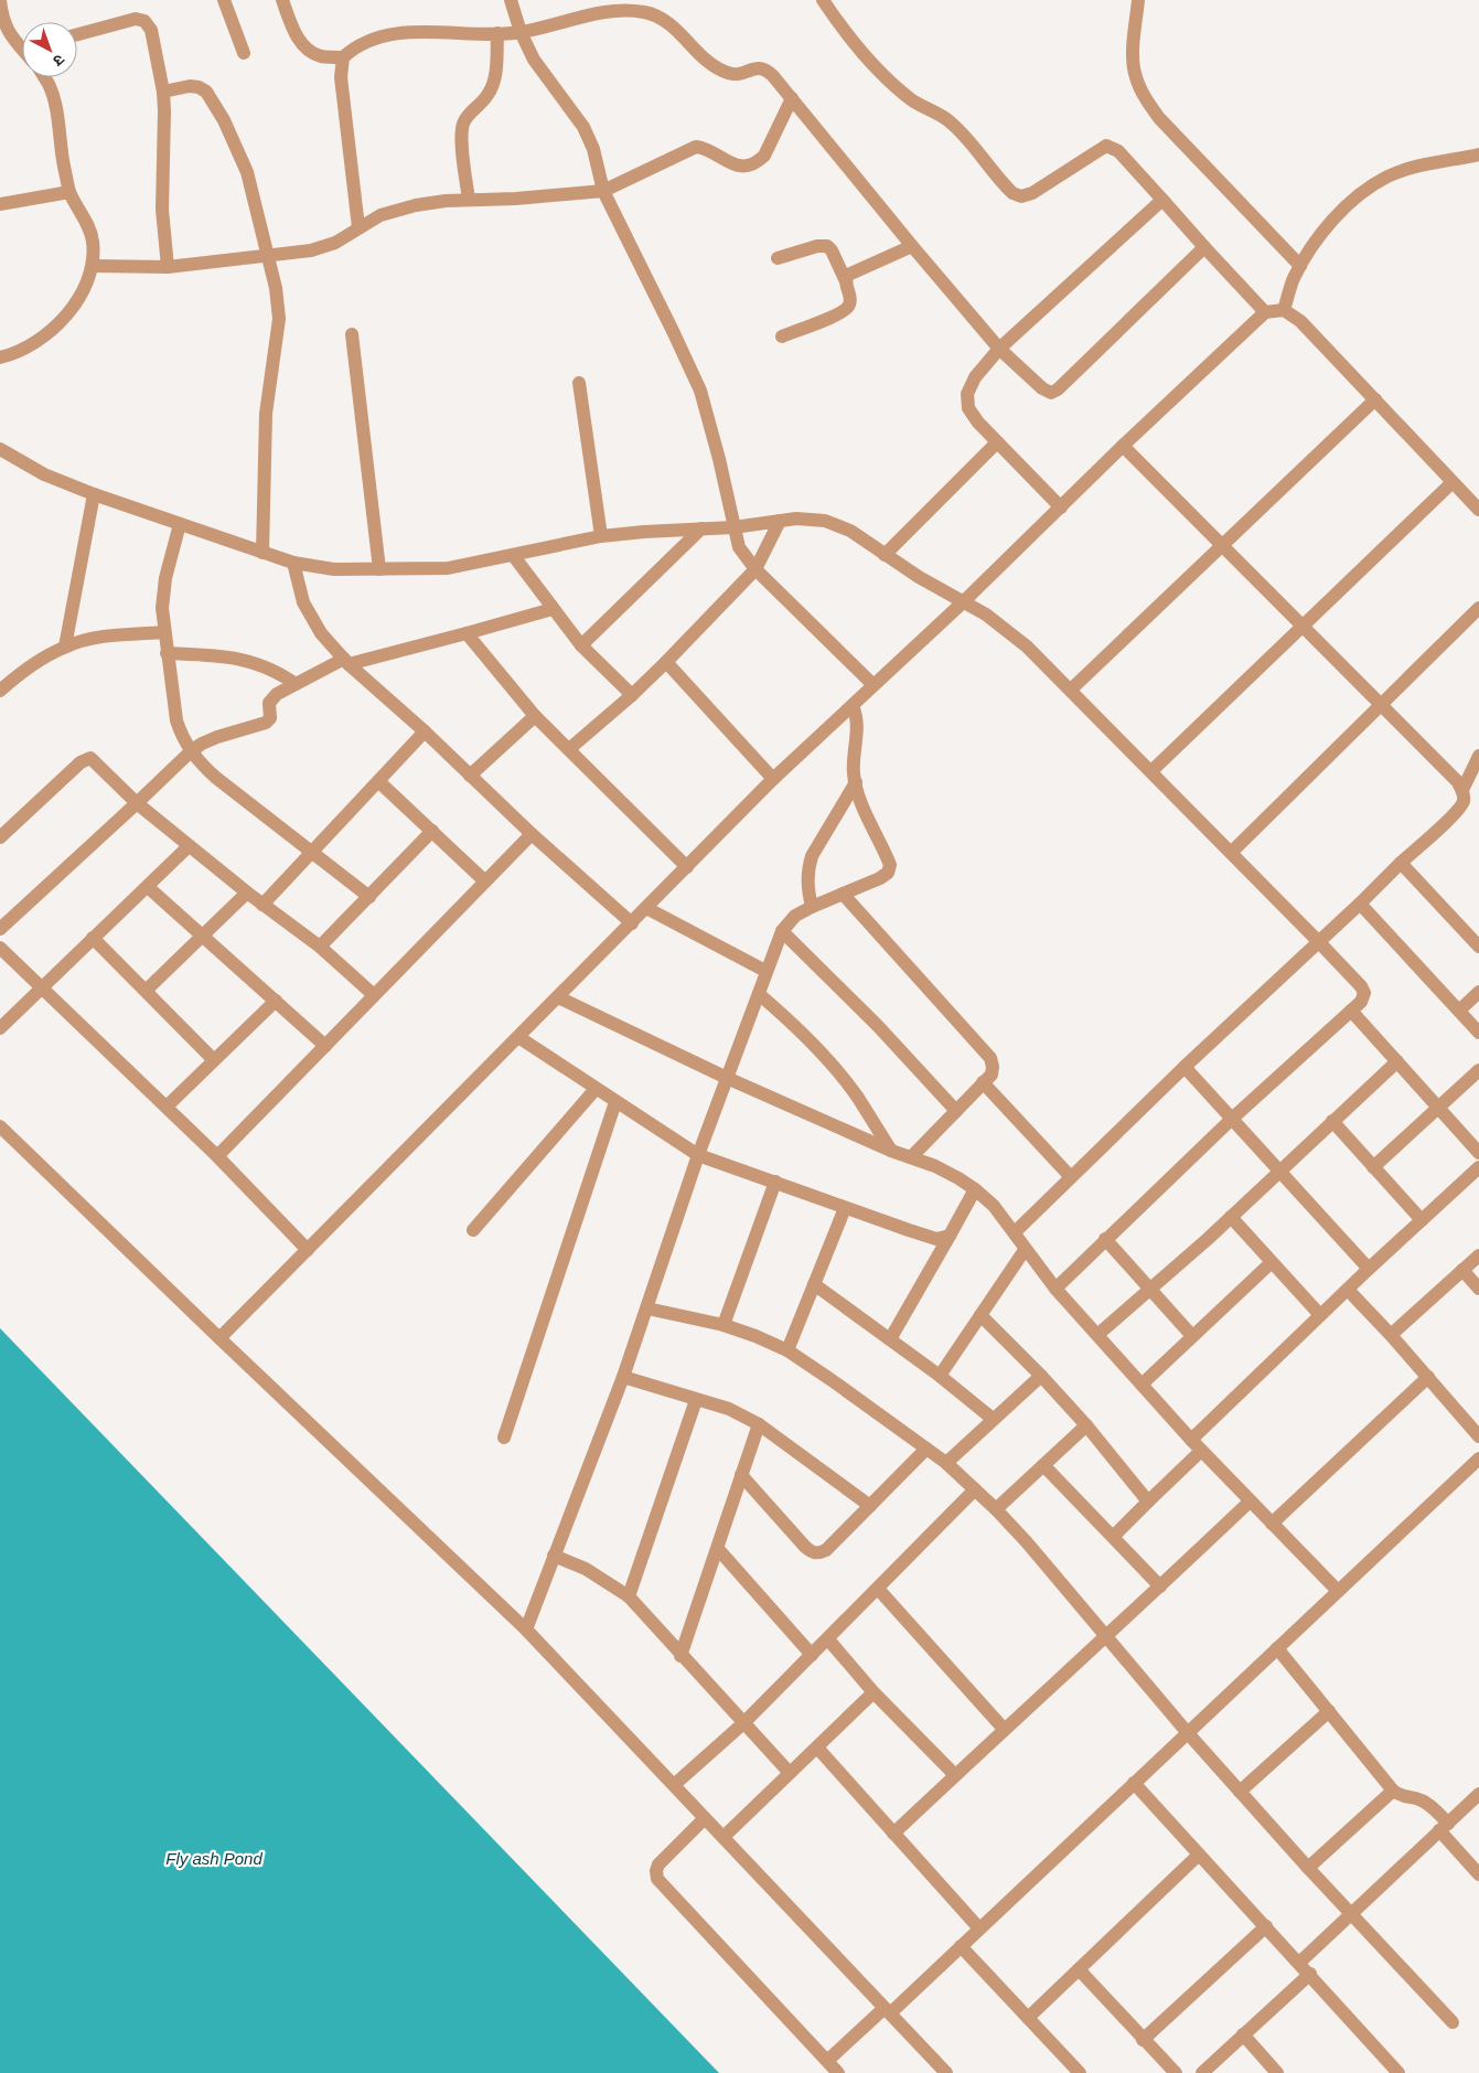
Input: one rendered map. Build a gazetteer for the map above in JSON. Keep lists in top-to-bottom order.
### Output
{
  "water": ["Fly ash Pond"],
  "north": "bottom right"
}
